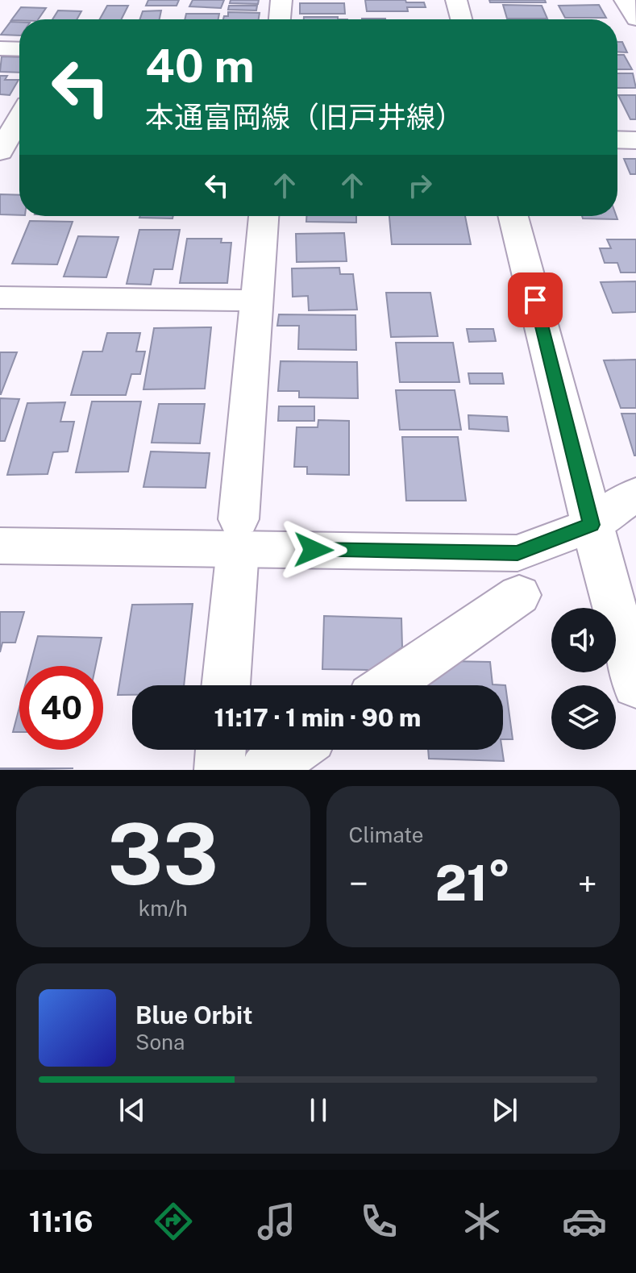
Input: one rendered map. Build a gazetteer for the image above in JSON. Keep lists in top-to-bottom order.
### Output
{
  "page": {
    "turn": ["40 m", "本通富岡線（旧戸井線）"],
    "limit": "40",
    "trip": "11:17 · 1 min · 90 m",
    "tile": [
      ["33", "km/h"],
      "Climate"
    ],
    "heat": ["−", "21°", "+"],
    "song": ["Blue Orbit", "Sona"],
    "tabs": "11:16"
  }
}
